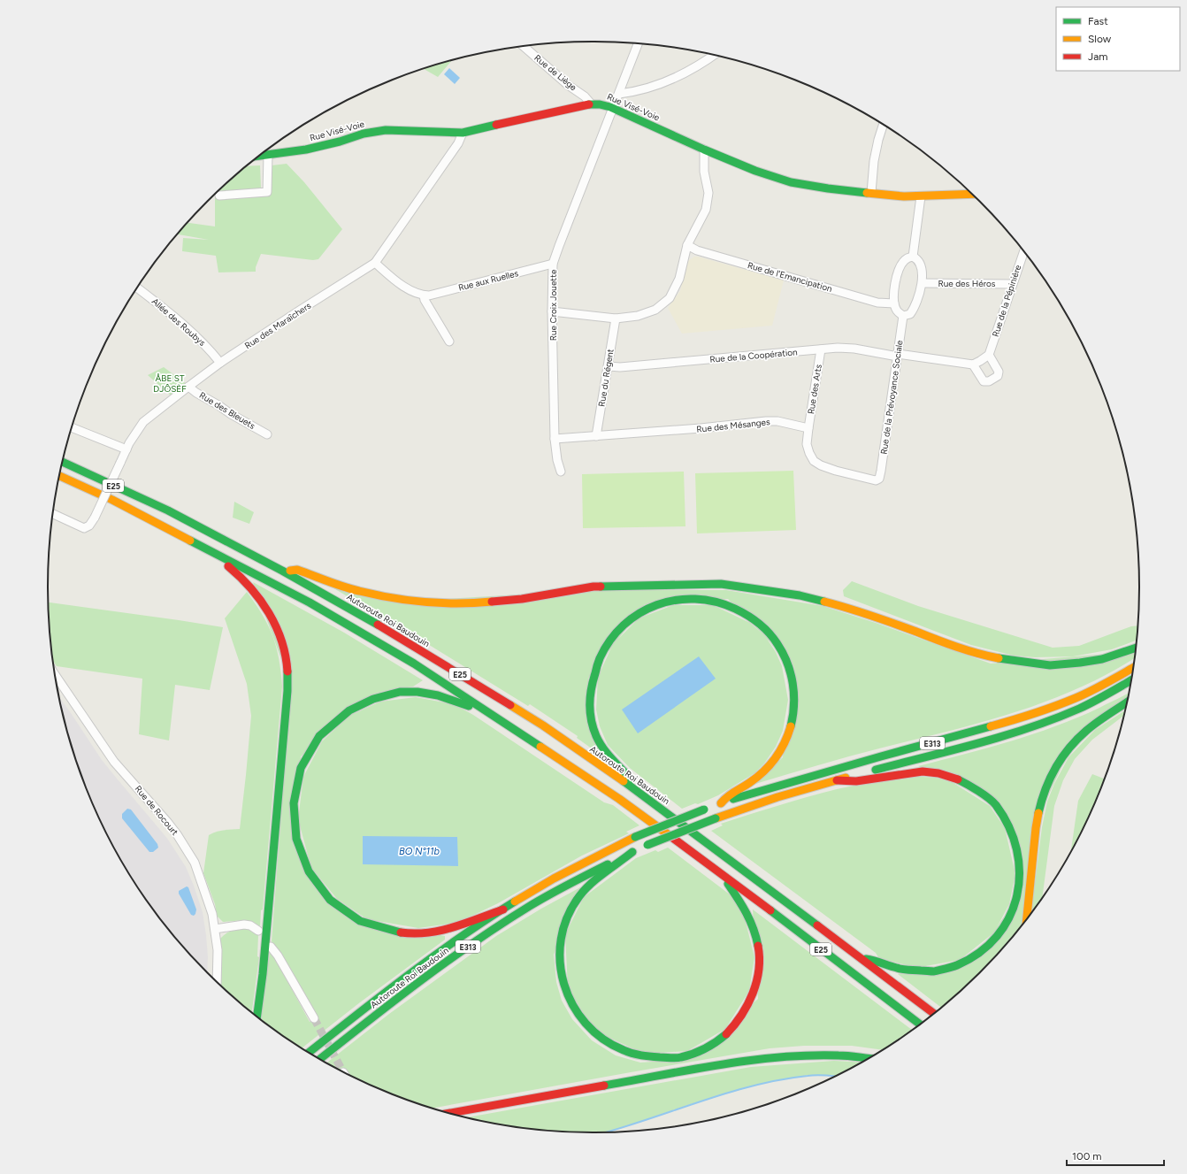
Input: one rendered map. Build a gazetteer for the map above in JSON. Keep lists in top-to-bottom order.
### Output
{
  "streets": {
    "main road": [
      "Rue Visé-Voie",
      "E25",
      "Autoroute Roi Baudouin",
      "E313"
    ],
    "street": [
      "Rue de Liège",
      "Rue de l'Emancipation",
      "Rue aux Ruelles",
      "Rue des Héros",
      "Rue de la Pépinière",
      "Rue Croix Jouette",
      "Allée des Roubys",
      "Rue des Maraîchers",
      "Rue de la Coopération",
      "Rue du Régent",
      "Rue des Arts",
      "Rue de la Prévoyance Sociale",
      "Rue des Bleuets",
      "Rue des Mésanges",
      "Rue de Rocourt"
    ]
  },
  "crossings": [
    ["Rue de Liège", "Rue Visé-Voie"],
    ["Rue Visé-Voie", "Rue Croix Jouette"],
    ["Rue Visé-Voie", "Rue des Maraîchers"],
    ["Rue aux Ruelles", "Rue Croix Jouette"],
    ["Rue des Héros", "Rue de la Pépinière"],
    ["Rue Croix Jouette", "Rue des Mésanges"],
    ["Allée des Roubys", "Rue des Maraîchers"],
    ["Rue des Maraîchers", "Rue des Bleuets"],
    ["Rue de la Coopération", "Rue du Régent"],
    ["Rue de la Coopération", "Rue des Arts"],
    ["Rue de la Coopération", "Rue de la Prévoyance Sociale"],
    ["Rue du Régent", "Rue des Mésanges"],
    ["Rue des Arts", "Rue de la Prévoyance Sociale"],
    ["Rue des Arts", "Rue des Mésanges"],
    ["Rue de la Prévoyance Sociale", "Rue des Mésanges"],
    ["E25", "Autoroute Roi Baudouin"],
    ["Autoroute Roi Baudouin", "E313"]
  ],
  "water": ["BO N°11b"],
  "parks": ["ÅBE ST DJÔSÈF"],
  "legend": ["Fast", "Slow", "Jam"],
  "scale_bar": "100 m"
}
